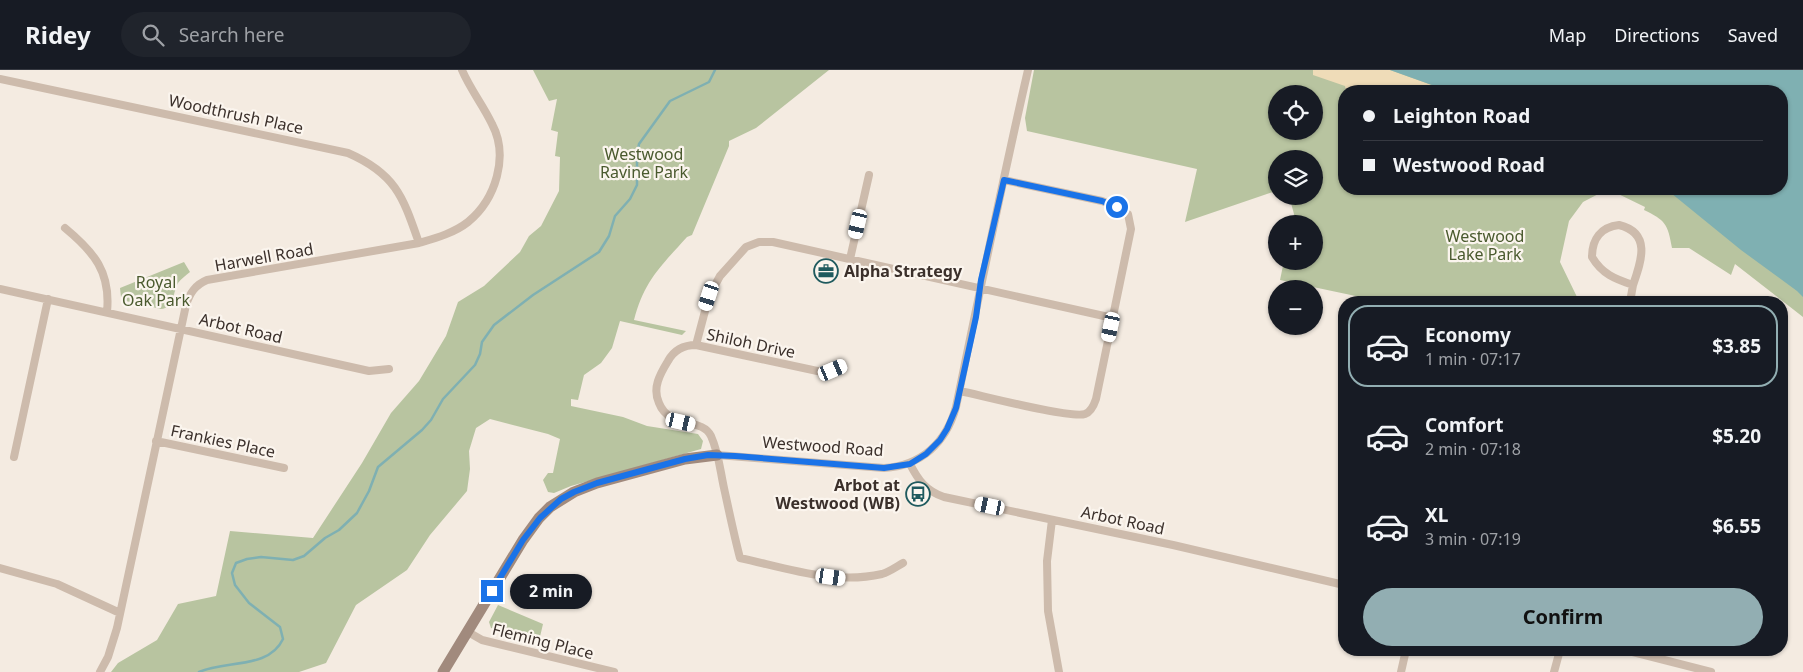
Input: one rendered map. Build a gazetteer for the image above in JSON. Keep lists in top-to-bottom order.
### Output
{
  "streets": {
    "street": [
      "Woodthrush Place",
      "Harwell Road",
      "Arbot Road",
      "Shiloh Drive",
      "Frankies Place",
      "Westwood Road",
      "Fleming Place"
    ]
  },
  "crossings": [
    ["Woodthrush Place", "Harwell Road"],
    ["Harwell Road", "Arbot Road"],
    ["Harwell Road", "Frankies Place"],
    ["Arbot Road", "Westwood Road"],
    ["Shiloh Drive", "Westwood Road"],
    ["Westwood Road", "Fleming Place"]
  ],
  "parks": ["Westwood Ravine Park", "Westwood Lake Park", "Royal Oak Park"],
  "places": {
    "office": ["Alpha Strategy"],
    "bus stop": ["Arbot at Westwood (WB)"]
  },
  "page": {
    "header": "Ridey",
    "search": "Search here",
    "nav": ["Map", "Directions", "Saved"],
    "map_buttons": ["+", "−"],
    "banner": ["Leighton Road", "Westwood Road"],
    "list": [
      {
        "name": "Economy",
        "note": "1 min · 07:17",
        "value": "$3.85"
      },
      {
        "name": "Comfort",
        "note": "2 min · 07:18",
        "value": "$5.20"
      },
      {
        "name": "XL",
        "note": "3 min · 07:19",
        "value": "$6.55"
      }
    ],
    "bubble": "2 min",
    "buttons": "Confirm"
  }
}
